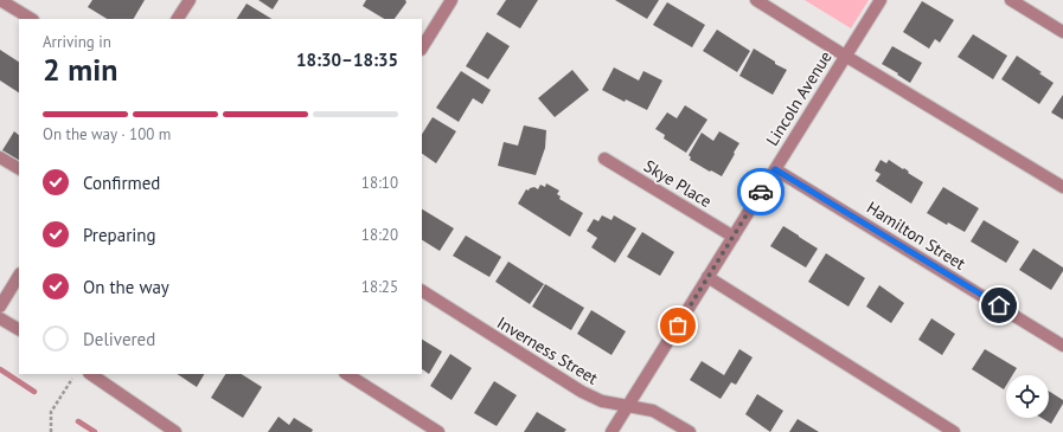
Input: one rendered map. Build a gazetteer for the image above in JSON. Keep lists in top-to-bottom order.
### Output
{
  "streets": {
    "street": [
      "Lincoln Avenue",
      "Skye Place",
      "Hamilton Street",
      "Inverness Street"
    ]
  },
  "crossings": [
    ["Lincoln Avenue", "Skye Place"],
    ["Lincoln Avenue", "Hamilton Street"],
    ["Lincoln Avenue", "Inverness Street"]
  ],
  "page": {
    "heading": ["2 min", "Arriving in", "18:30–18:35"],
    "bar": "On the way · 100 m",
    "list": [
      ["Confirmed", "18:10"],
      ["Preparing", "18:20"],
      ["On the way", "18:25"],
      "Delivered"
    ]
  }
}
